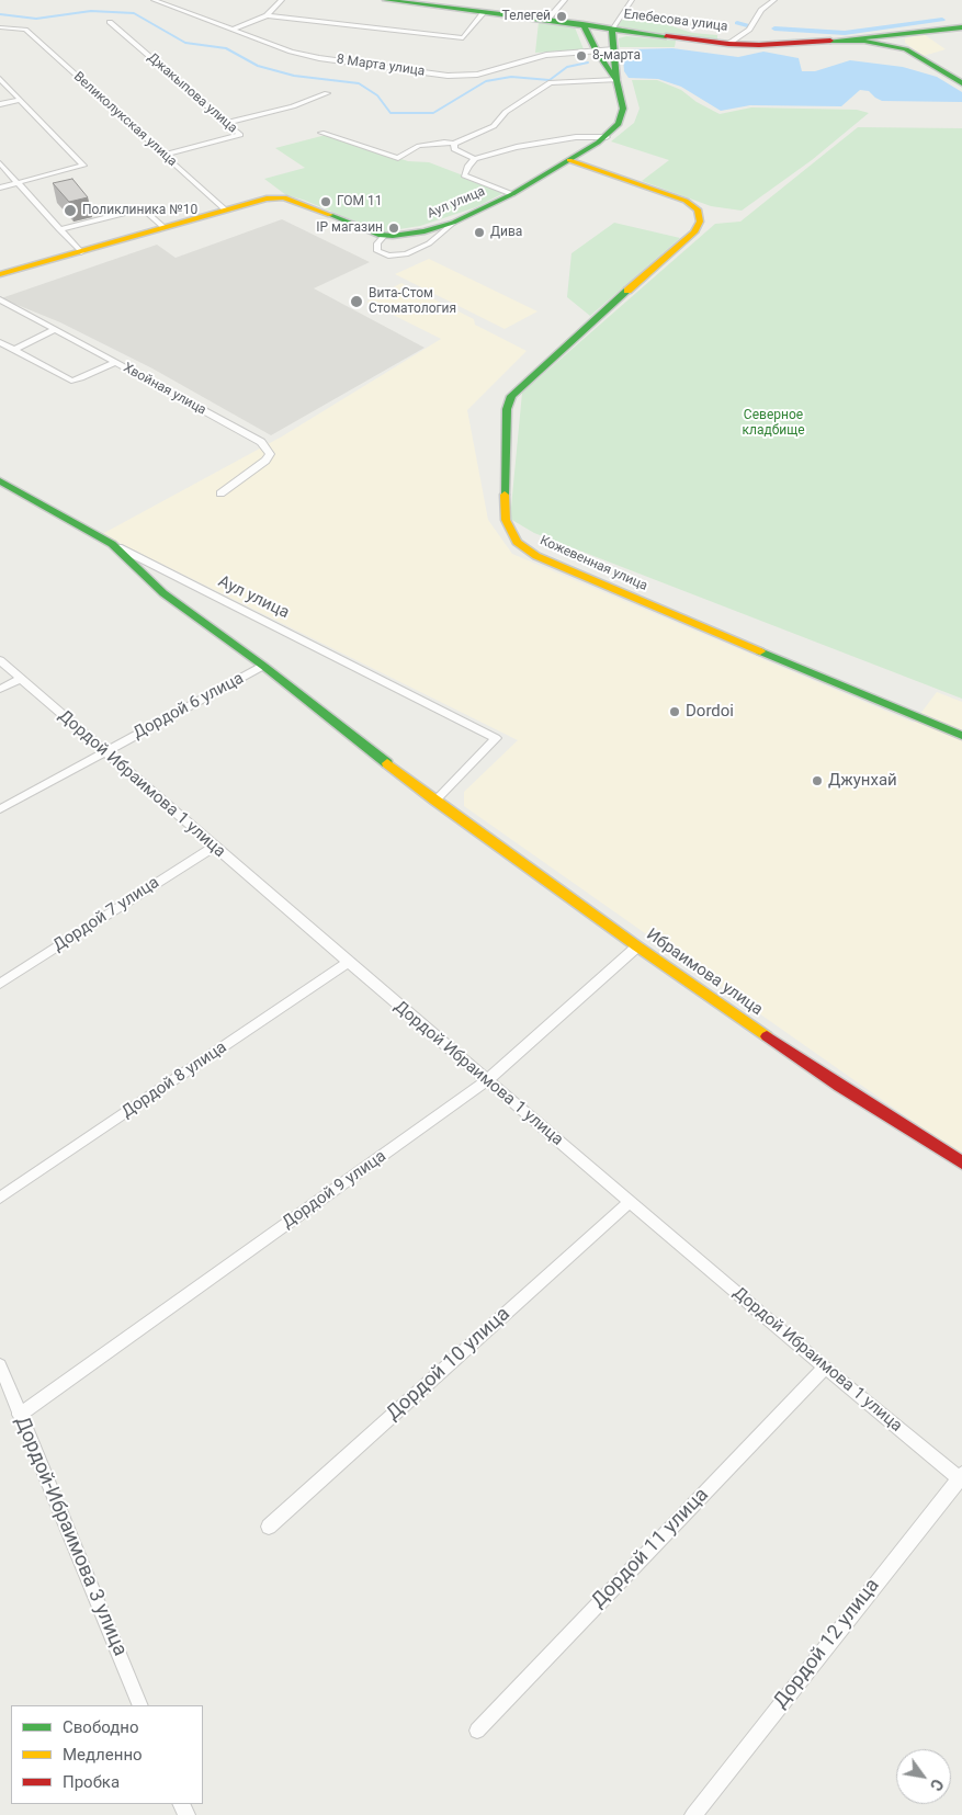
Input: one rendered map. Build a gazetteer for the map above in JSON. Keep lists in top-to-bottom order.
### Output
{
  "streets": {
    "main road": [
      "Елебесова улица",
      "Аул улица",
      "Кожевенная улица",
      "Ибраимова улица"
    ],
    "street": [
      "8 Марта улица",
      "Джакыпова улица",
      "Великолукская улица",
      "Хвойная улица",
      "Дордой 6 улица",
      "Дордой Ибраимова 1 улица",
      "Дордой 7 улица",
      "Дордой 8 улица",
      "Дордой 9 улица",
      "Дордой 10 улица",
      "Дордой-Ибраимова 3 улица",
      "Дордой 11 улица",
      "Дордой 12 улица"
    ]
  },
  "crossings": [
    ["Джакыпова улица", "Великолукская улица"],
    ["Великолукская улица", "Аул улица"],
    ["Аул улица", "Кожевенная улица"],
    ["Аул улица", "Ибраимова улица"],
    ["Дордой 6 улица", "Дордой Ибраимова 1 улица"],
    ["Дордой 6 улица", "Ибраимова улица"],
    ["Дордой Ибраимова 1 улица", "Дордой 7 улица"],
    ["Дордой Ибраимова 1 улица", "Дордой 8 улица"],
    ["Дордой Ибраимова 1 улица", "Дордой 9 улица"],
    ["Дордой Ибраимова 1 улица", "Дордой 10 улица"],
    ["Дордой Ибраимова 1 улица", "Дордой 11 улица"],
    ["Дордой Ибраимова 1 улица", "Дордой 12 улица"],
    ["Ибраимова улица", "Дордой 9 улица"],
    ["Дордой 9 улица", "Дордой-Ибраимова 3 улица"]
  ],
  "parks": ["Северное кладбище"],
  "places": [
    "Телегей",
    "8-марта",
    "ГОМ 11",
    "Поликлиника №10",
    "IP магазин",
    "Дива",
    "Вита-Стом Стоматология",
    "Dordoi",
    "Джунхай"
  ],
  "legend": ["Свободно", "Медленно", "Пробка"],
  "north": "bottom right"
}
